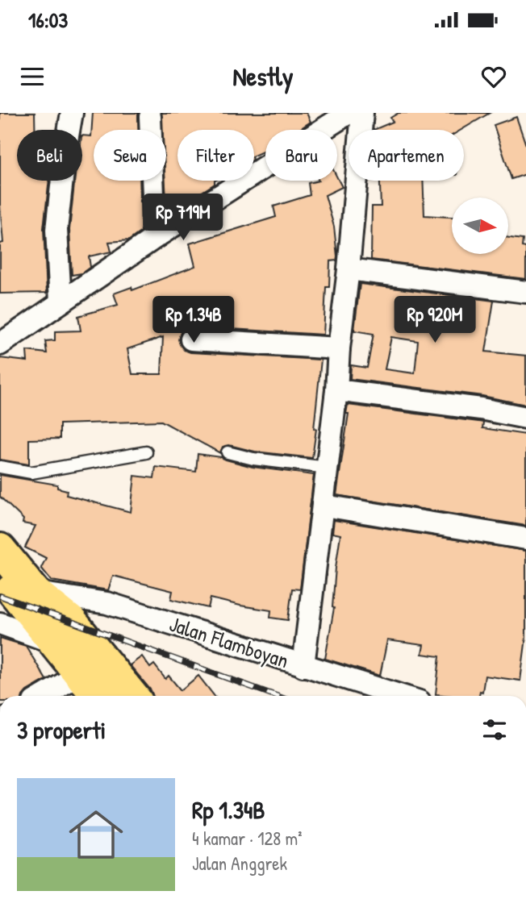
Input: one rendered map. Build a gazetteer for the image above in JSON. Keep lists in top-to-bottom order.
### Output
{
  "streets": {
    "street": ["Jalan Flamboyan"]
  },
  "north": "right",
  "page": {
    "status": "16:03",
    "header": "Nestly",
    "chip": [
      "Beli",
      "Sewa",
      "Filter",
      "Baru",
      "Apartemen"
    ],
    "price": ["Rp 719M", "Rp 1.34B", "Rp 920M"],
    "heading": "3 properti",
    "list": [
      {
        "name": "Rp 1.34B",
        "note": "4 kamar · 128 m² · Jalan Anggrek"
      }
    ]
  }
}
